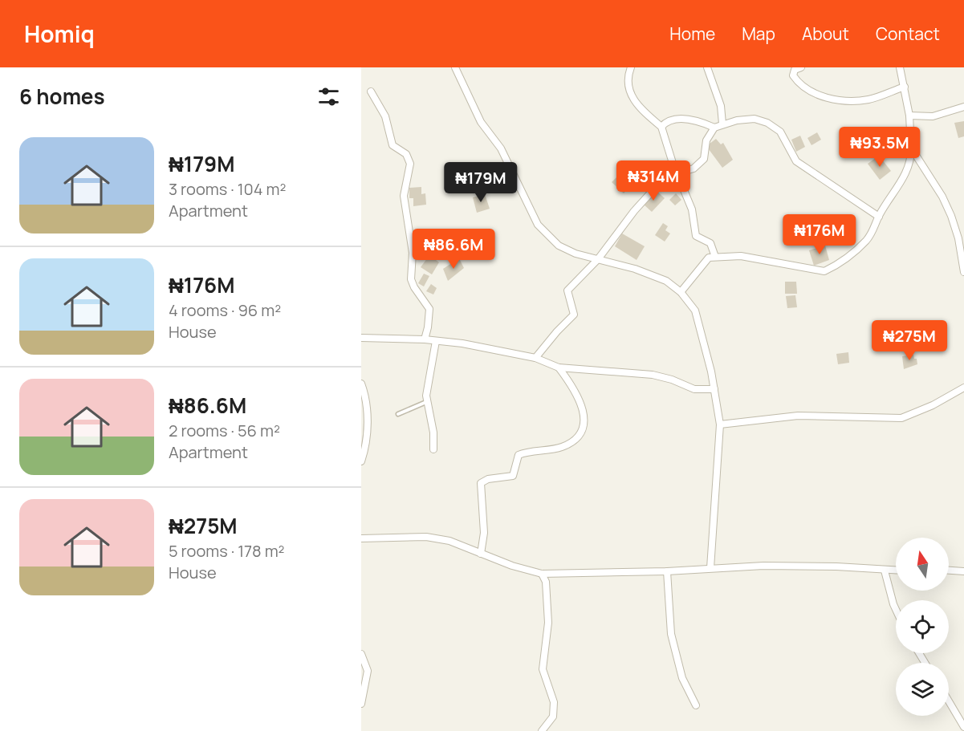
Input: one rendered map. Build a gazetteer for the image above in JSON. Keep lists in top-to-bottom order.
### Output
{
  "north": "top",
  "page": {
    "header": "Homiq",
    "nav": [
      "Home",
      "Map",
      "About",
      "Contact"
    ],
    "heading": "6 homes",
    "list": [
      {
        "name": "₦179M",
        "note": "3 rooms · 104 m² · Apartment"
      },
      {
        "name": "₦176M",
        "note": "4 rooms · 96 m² · House"
      },
      {
        "name": "₦86.6M",
        "note": "2 rooms · 56 m² · Apartment"
      },
      {
        "name": "₦275M",
        "note": "5 rooms · 178 m² · House"
      }
    ],
    "price": [
      "₦93.5M",
      "₦314M",
      "₦179M",
      "₦176M",
      "₦86.6M",
      "₦275M"
    ]
  }
}
